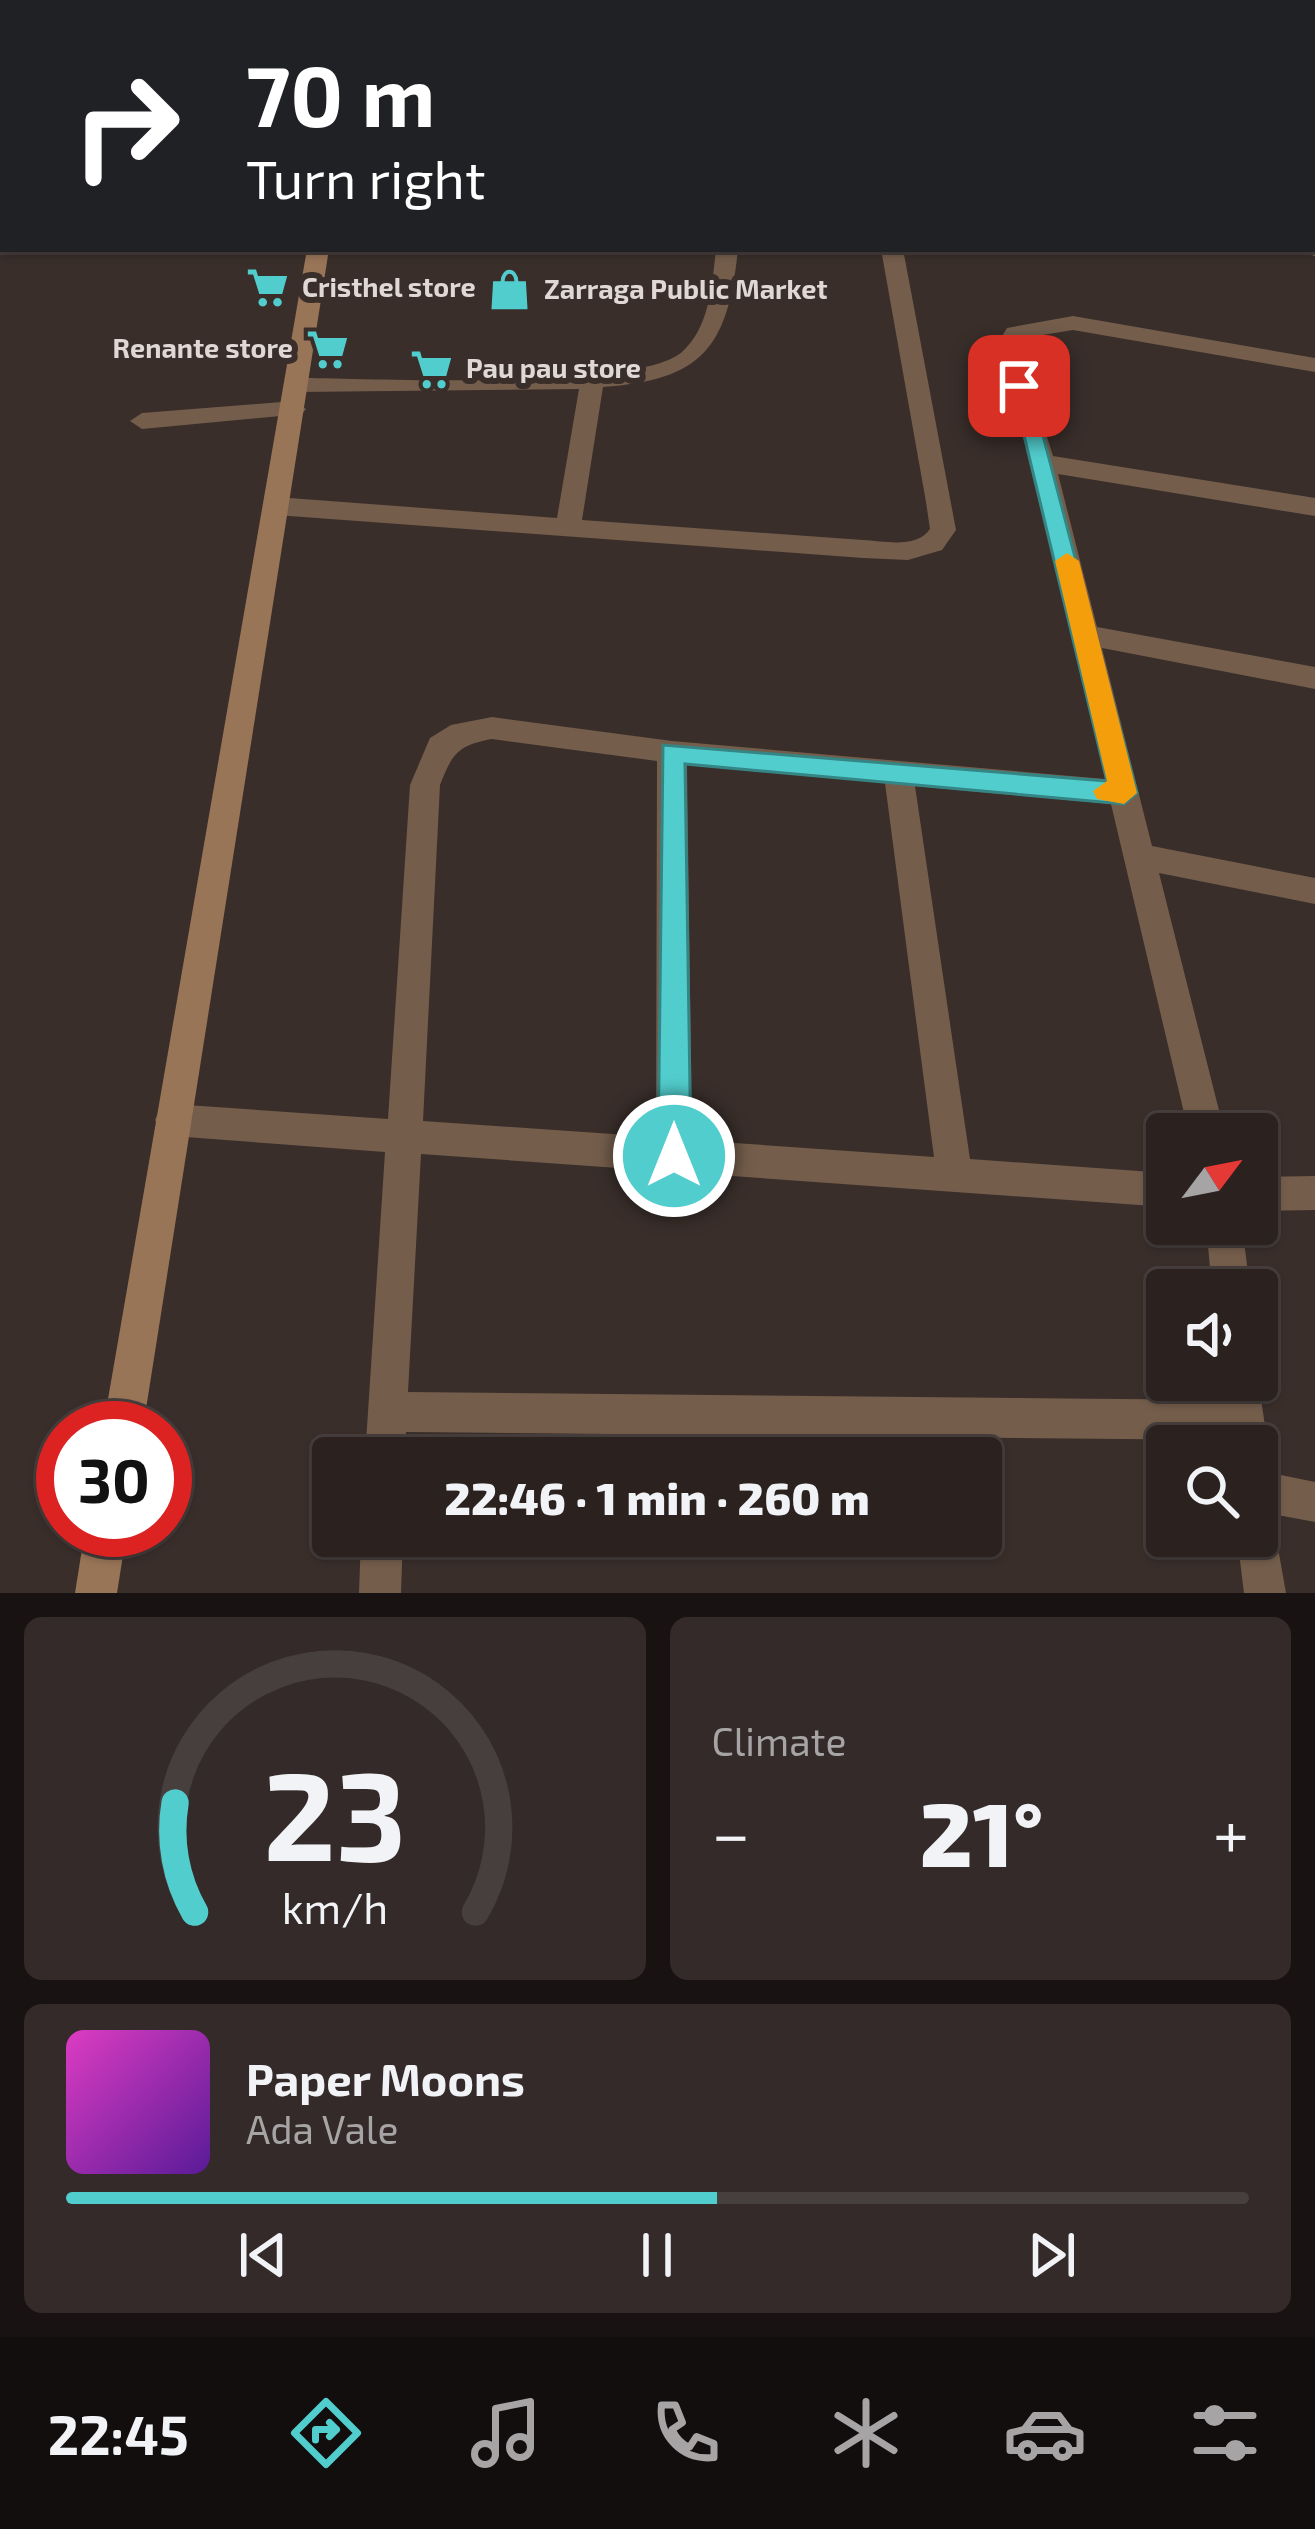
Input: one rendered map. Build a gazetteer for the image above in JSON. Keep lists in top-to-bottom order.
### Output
{
  "places": {
    "supermarket": ["Cristhel store", "Renante store", "Pau pau store"],
    "shop": ["Zarraga Public Market"]
  },
  "north": "top right",
  "page": {
    "turn": ["70 m", "Turn right"],
    "limit": "30",
    "trip": "22:46 · 1 min · 260 m",
    "tile": "Climate",
    "heat": ["−", "21°", "+"],
    "song": ["Paper Moons", "Ada Vale"],
    "tabs": "22:45",
    "gauge": ["23", "km/h"]
  }
}
